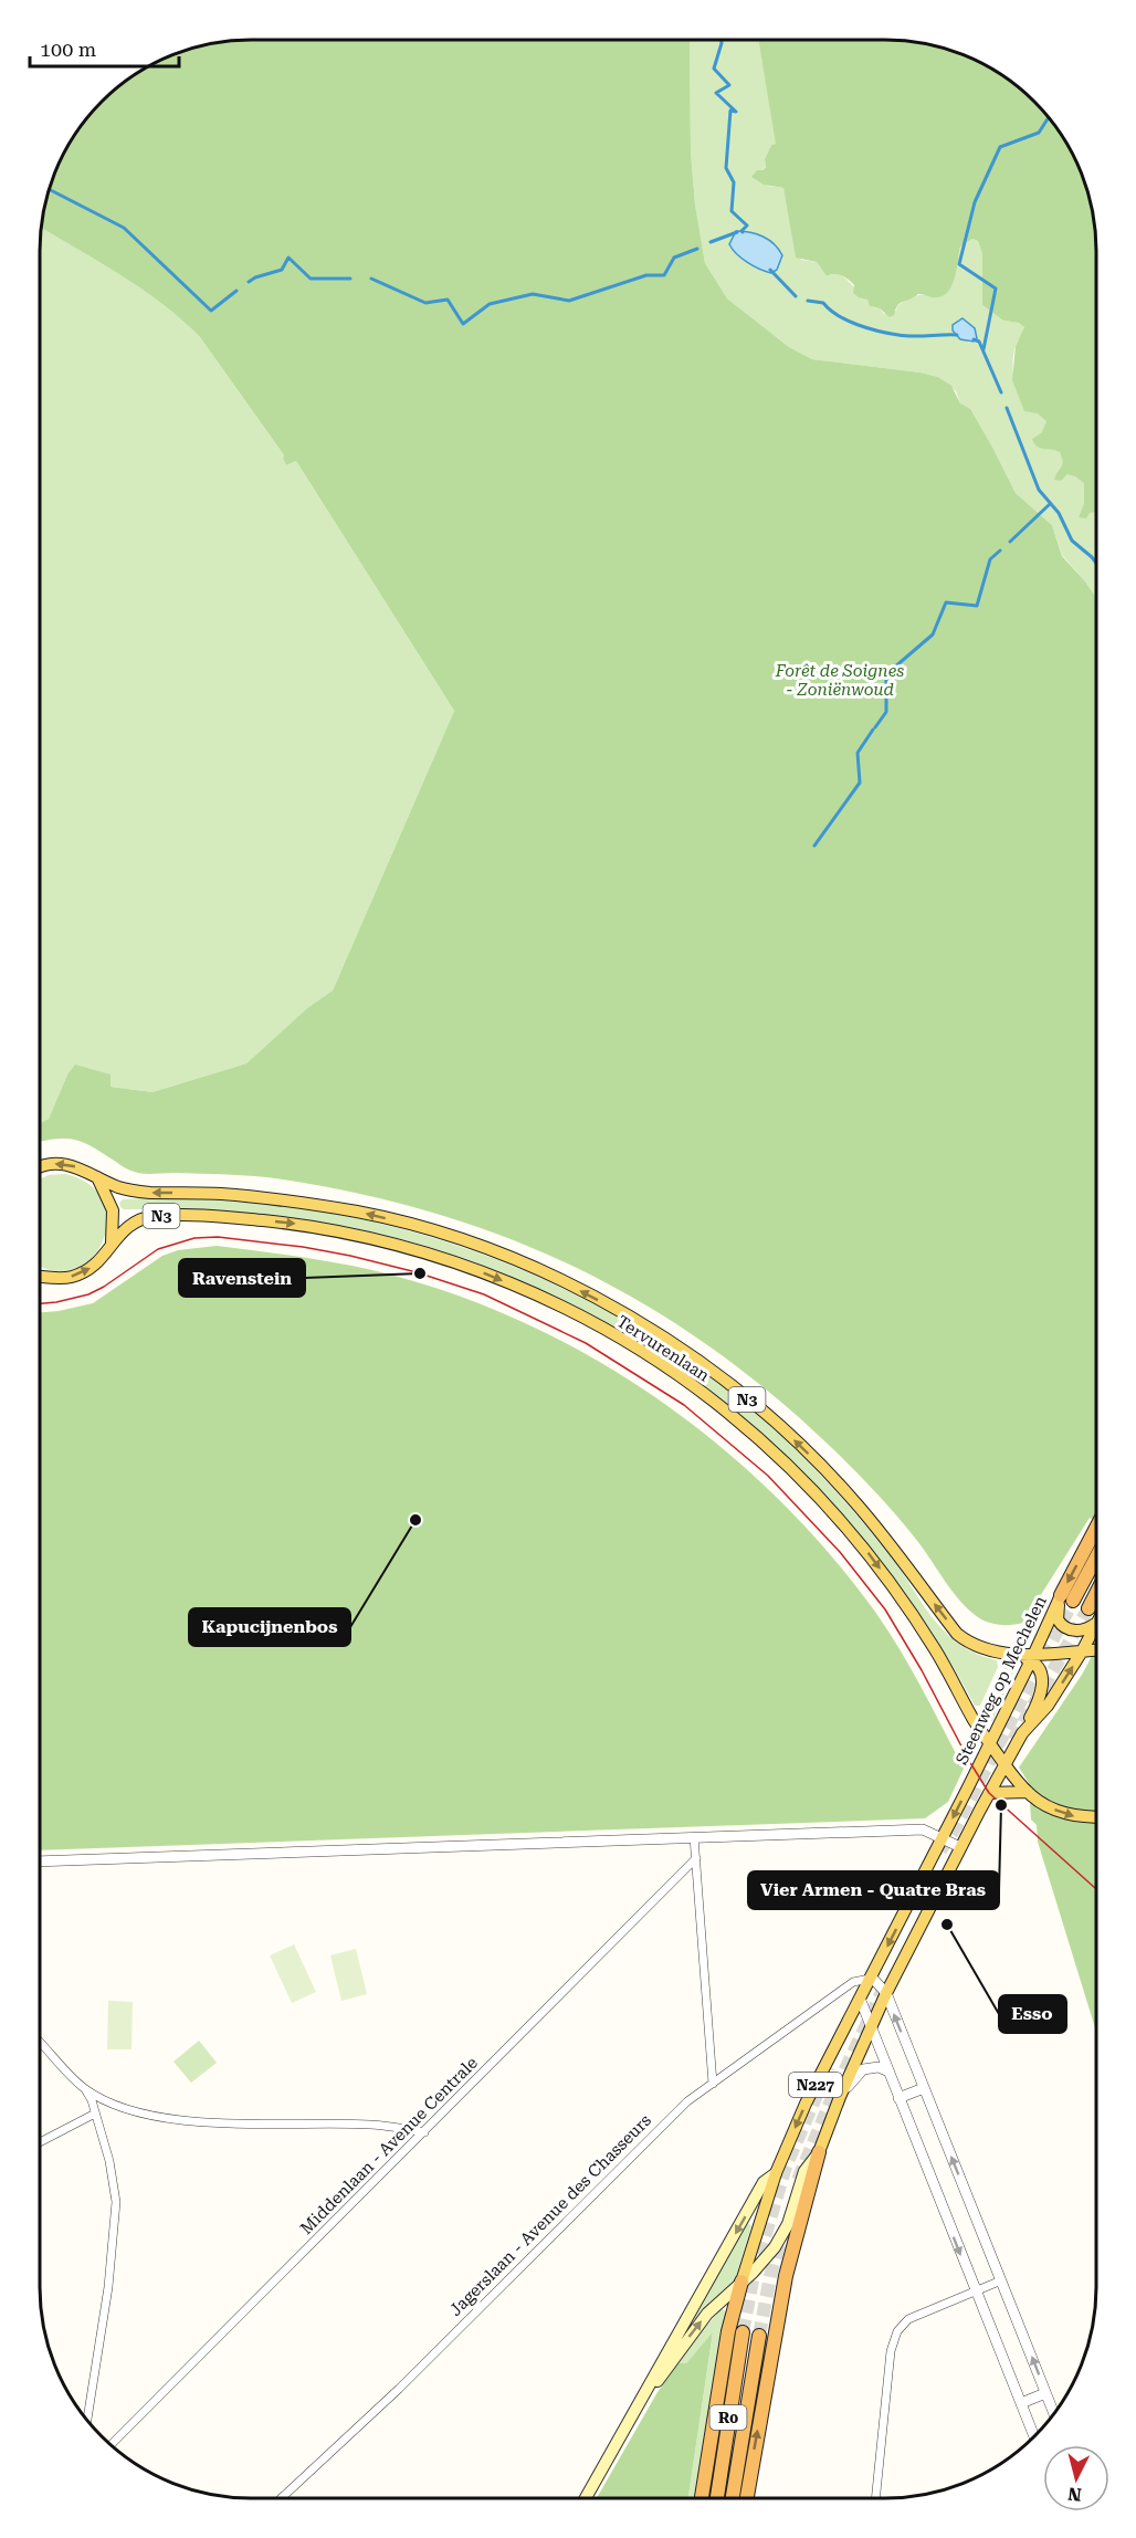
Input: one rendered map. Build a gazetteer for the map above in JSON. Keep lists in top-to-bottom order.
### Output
{
  "streets": {
    "highway": ["R0"],
    "main road": [
      "N3",
      "Tervurenlaan",
      "Steenweg op Mechelen",
      "N227"
    ],
    "street": ["Middenlaan - Avenue Centrale", "Jagerslaan - Avenue des Chasseurs"]
  },
  "crossings": [
    ["Tervurenlaan", "Steenweg op Mechelen"],
    ["Tervurenlaan", "N227"],
    ["Steenweg op Mechelen", "N227"],
    ["N227", "Jagerslaan - Avenue des Chasseurs"]
  ],
  "parks": ["Forêt de Soignes - Zoniënwoud"],
  "places": [
    "Ravenstein",
    "Kapucijnenbos",
    "Vier Armen - Quatre Bras",
    "Esso"
  ],
  "scale_bar": "100 m",
  "north": "bottom"
}
